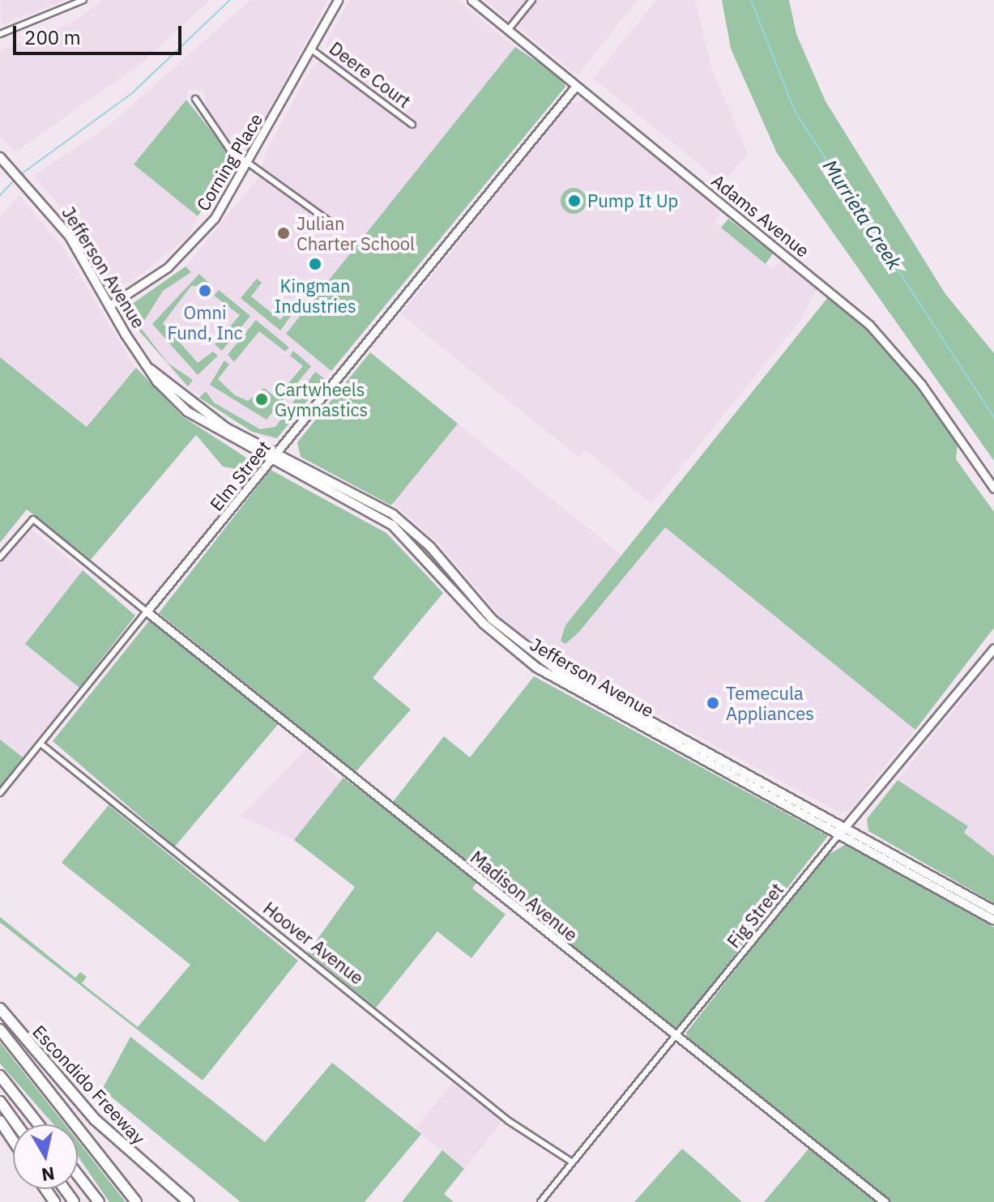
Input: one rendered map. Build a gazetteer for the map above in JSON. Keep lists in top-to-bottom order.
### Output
{
  "streets": {
    "highway": ["Escondido Freeway"],
    "main road": ["Jefferson Avenue"],
    "street": [
      "Deere Court",
      "Corning Place",
      "Adams Avenue",
      "Elm Street",
      "Madison Avenue",
      "Fig Street",
      "Hoover Avenue"
    ]
  },
  "crossings": [
    ["Deere Court", "Corning Place"],
    ["Corning Place", "Jefferson Avenue"],
    ["Adams Avenue", "Elm Street"],
    ["Jefferson Avenue", "Elm Street"],
    ["Jefferson Avenue", "Fig Street"],
    ["Elm Street", "Madison Avenue"],
    ["Elm Street", "Hoover Avenue"],
    ["Madison Avenue", "Fig Street"],
    ["Fig Street", "Hoover Avenue"]
  ],
  "water": ["Murrieta Creek"],
  "places": [
    "Pump It Up",
    "Julian Charter School",
    "Kingman Industries",
    "Omni Fund, Inc",
    "Cartwheels Gymnastics",
    "Temecula Appliances"
  ],
  "scale_bar": "200 m",
  "north": "bottom"
}
